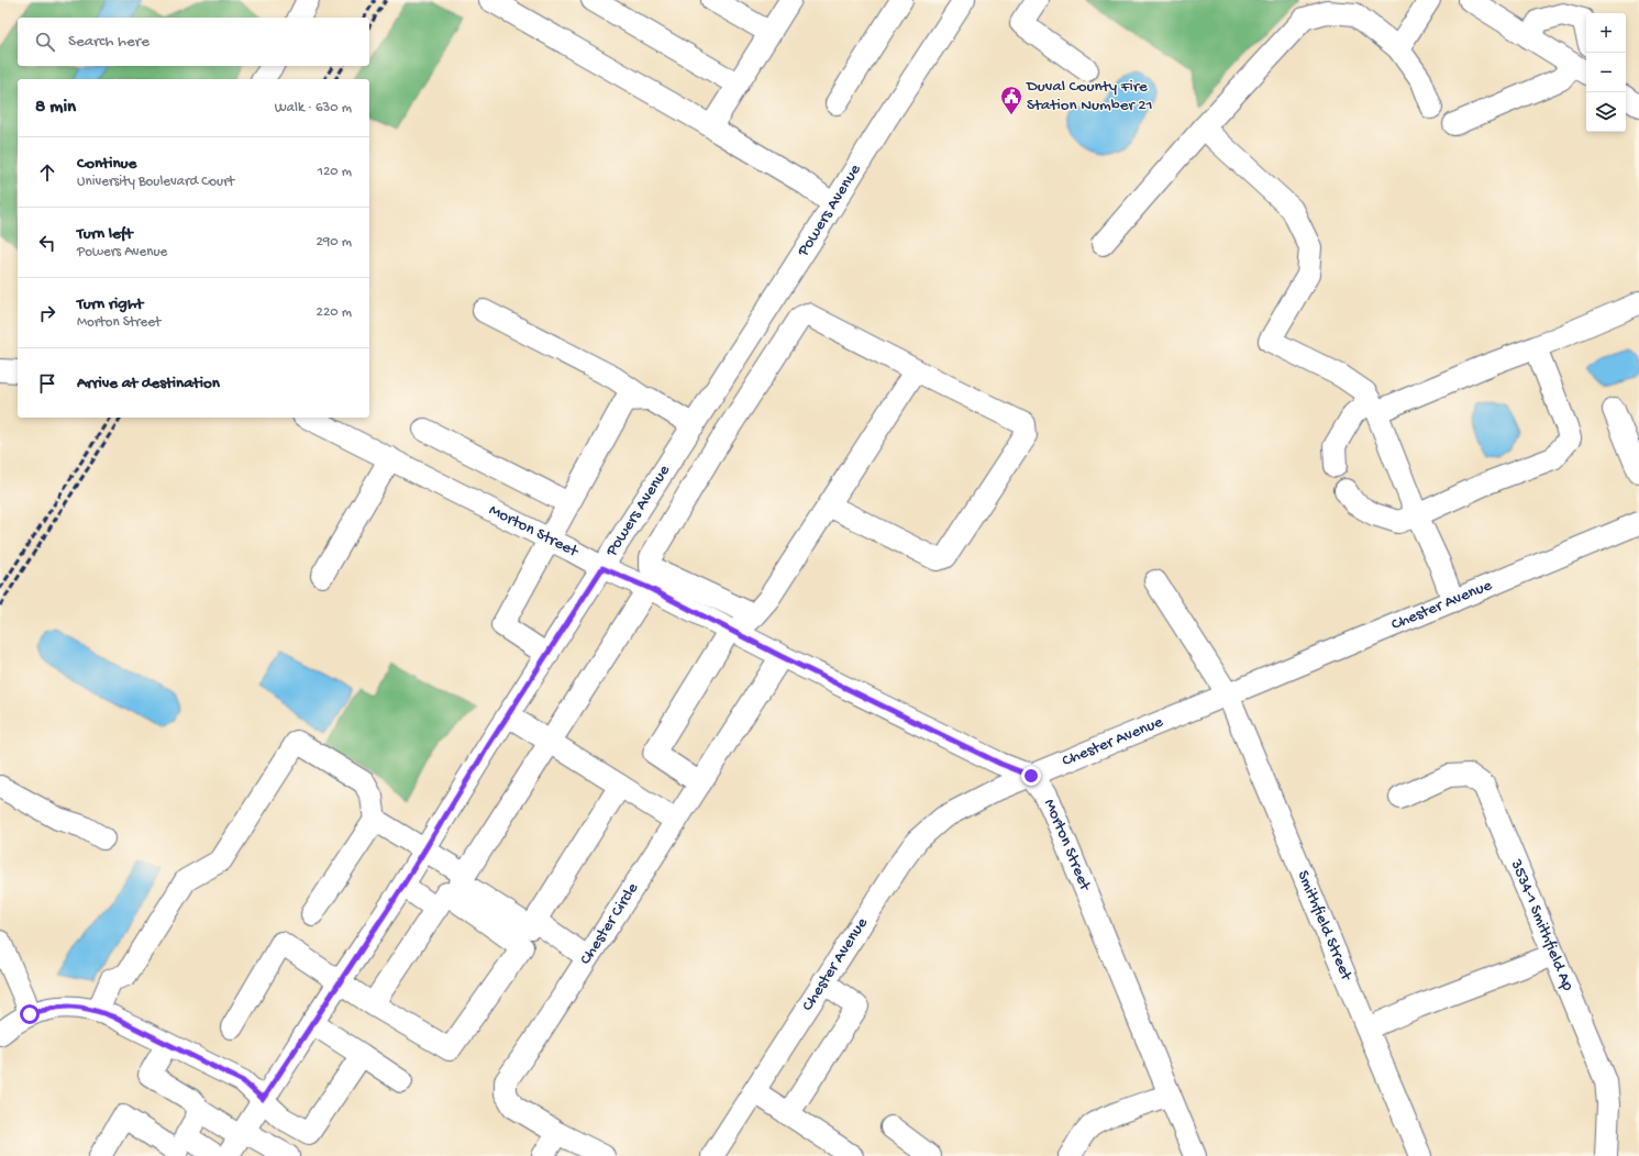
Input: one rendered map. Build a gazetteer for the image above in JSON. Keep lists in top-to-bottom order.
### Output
{
  "streets": {
    "street": [
      "Powers Avenue",
      "Morton Street",
      "Chester Avenue",
      "Chester Circle",
      "Smithfield Street",
      "3534-1 Smithfield Ap"
    ]
  },
  "crossings": [
    ["Powers Avenue", "Morton Street"],
    ["Morton Street", "Chester Avenue"],
    ["Morton Street", "Chester Circle"],
    ["Chester Avenue", "Smithfield Street"]
  ],
  "places": {
    "public building": ["Duval County Fire Station Number 21"]
  },
  "page": {
    "map_buttons": ["+", "−"],
    "search": "Search here",
    "heading": ["8 min", "Walk · 630 m"],
    "list": [
      ["Continue", "University Boulevard Court", "120 m"],
      ["Turn left", "Powers Avenue", "290 m"],
      ["Turn right", "Morton Street", "220 m"],
      "Arrive at destination"
    ]
  }
}
